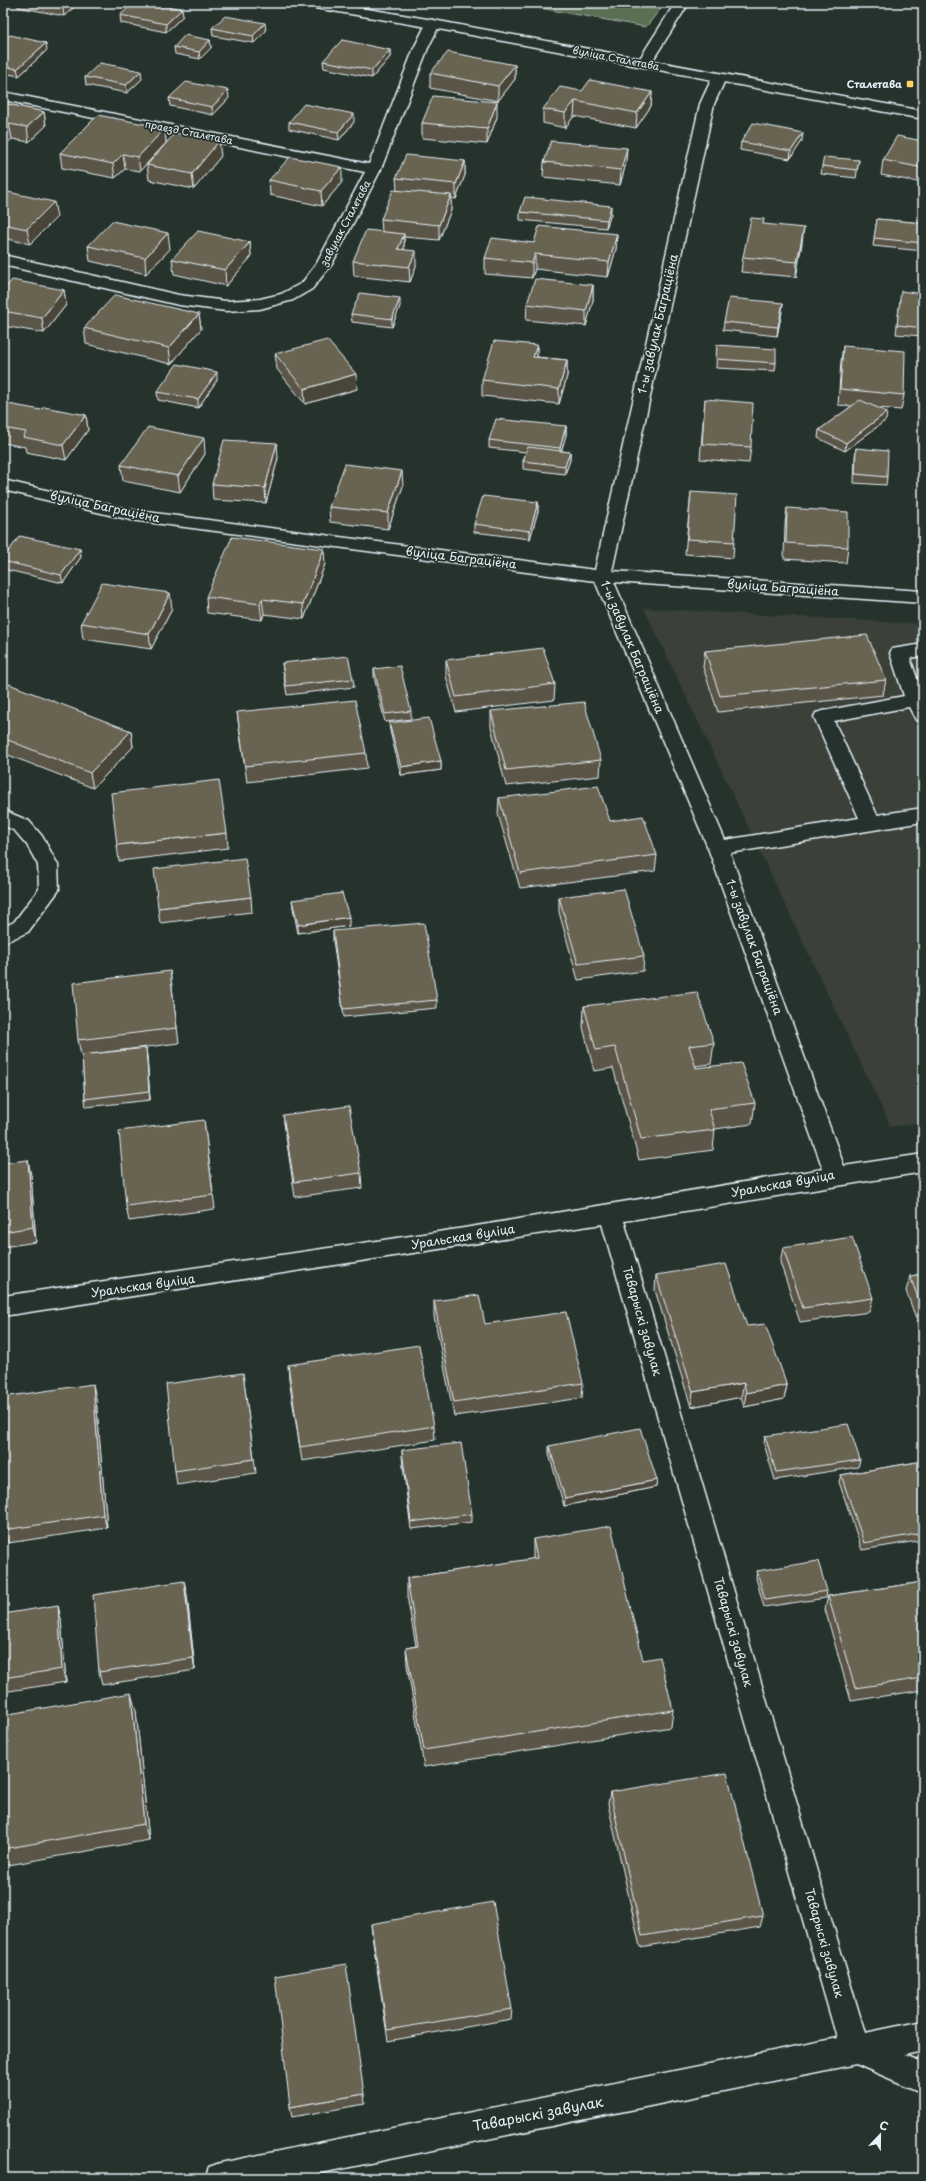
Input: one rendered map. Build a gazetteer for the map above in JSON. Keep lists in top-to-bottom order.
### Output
{
  "streets": {
    "street": [
      "вуліца Сталетава",
      "праезд Сталетава",
      "завулак Сталетава",
      "1-ы завулак Баграціёна",
      "вуліца Баграціёна",
      "Уральская вуліца",
      "Таварыскі завулак"
    ]
  },
  "crossings": [
    ["вуліца Сталетава", "завулак Сталетава"],
    ["вуліца Сталетава", "1-ы завулак Баграціёна"],
    ["праезд Сталетава", "завулак Сталетава"],
    ["1-ы завулак Баграціёна", "вуліца Баграціёна"],
    ["1-ы завулак Баграціёна", "Уральская вуліца"],
    ["Уральская вуліца", "Таварыскі завулак"]
  ],
  "places": {
    "transit": ["Сталетава"]
  },
  "north": "top"
}
